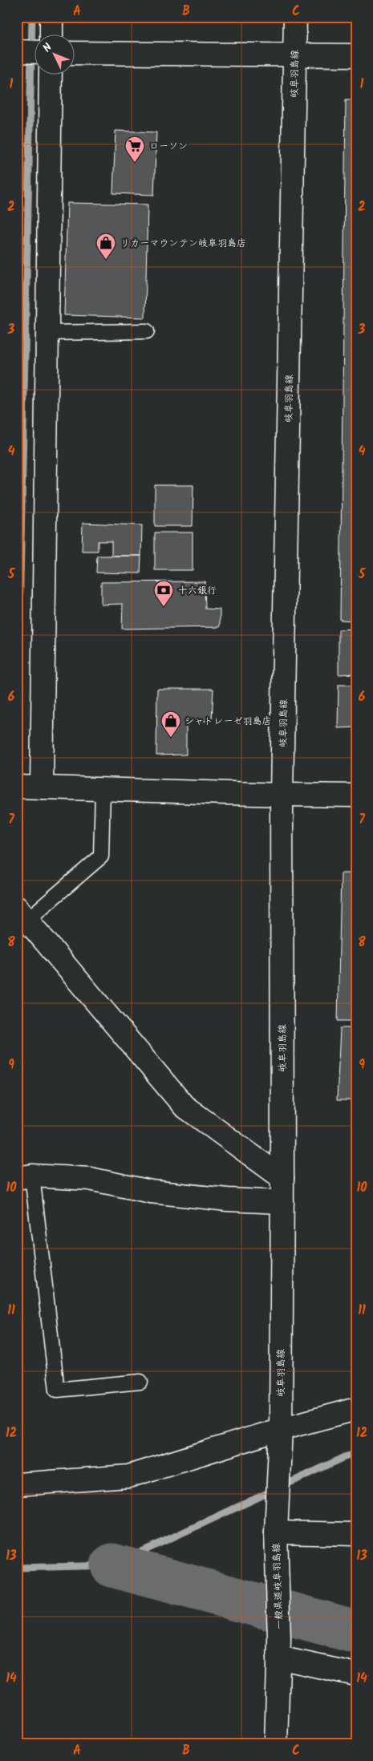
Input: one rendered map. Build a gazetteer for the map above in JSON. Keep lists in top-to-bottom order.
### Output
{
  "streets": {
    "street": ["岐阜羽島線", "一般県道岐阜羽島線"]
  },
  "crossings": [
    ["岐阜羽島線", "一般県道岐阜羽島線"]
  ],
  "places": {
    "supermarket": ["ローソン"],
    "shop": ["リカーマウンテン岐阜羽島店", "シャトレーゼ羽島店"],
    "bank": ["十六銀行"]
  },
  "north": "top left",
  "grid": {
    "columns": ["A", "B", "C"],
    "rows": [
      "1",
      "2",
      "3",
      "4",
      "5",
      "6",
      "7",
      "8",
      "9",
      "10",
      "11",
      "12",
      "13",
      "14"
    ]
  }
}
